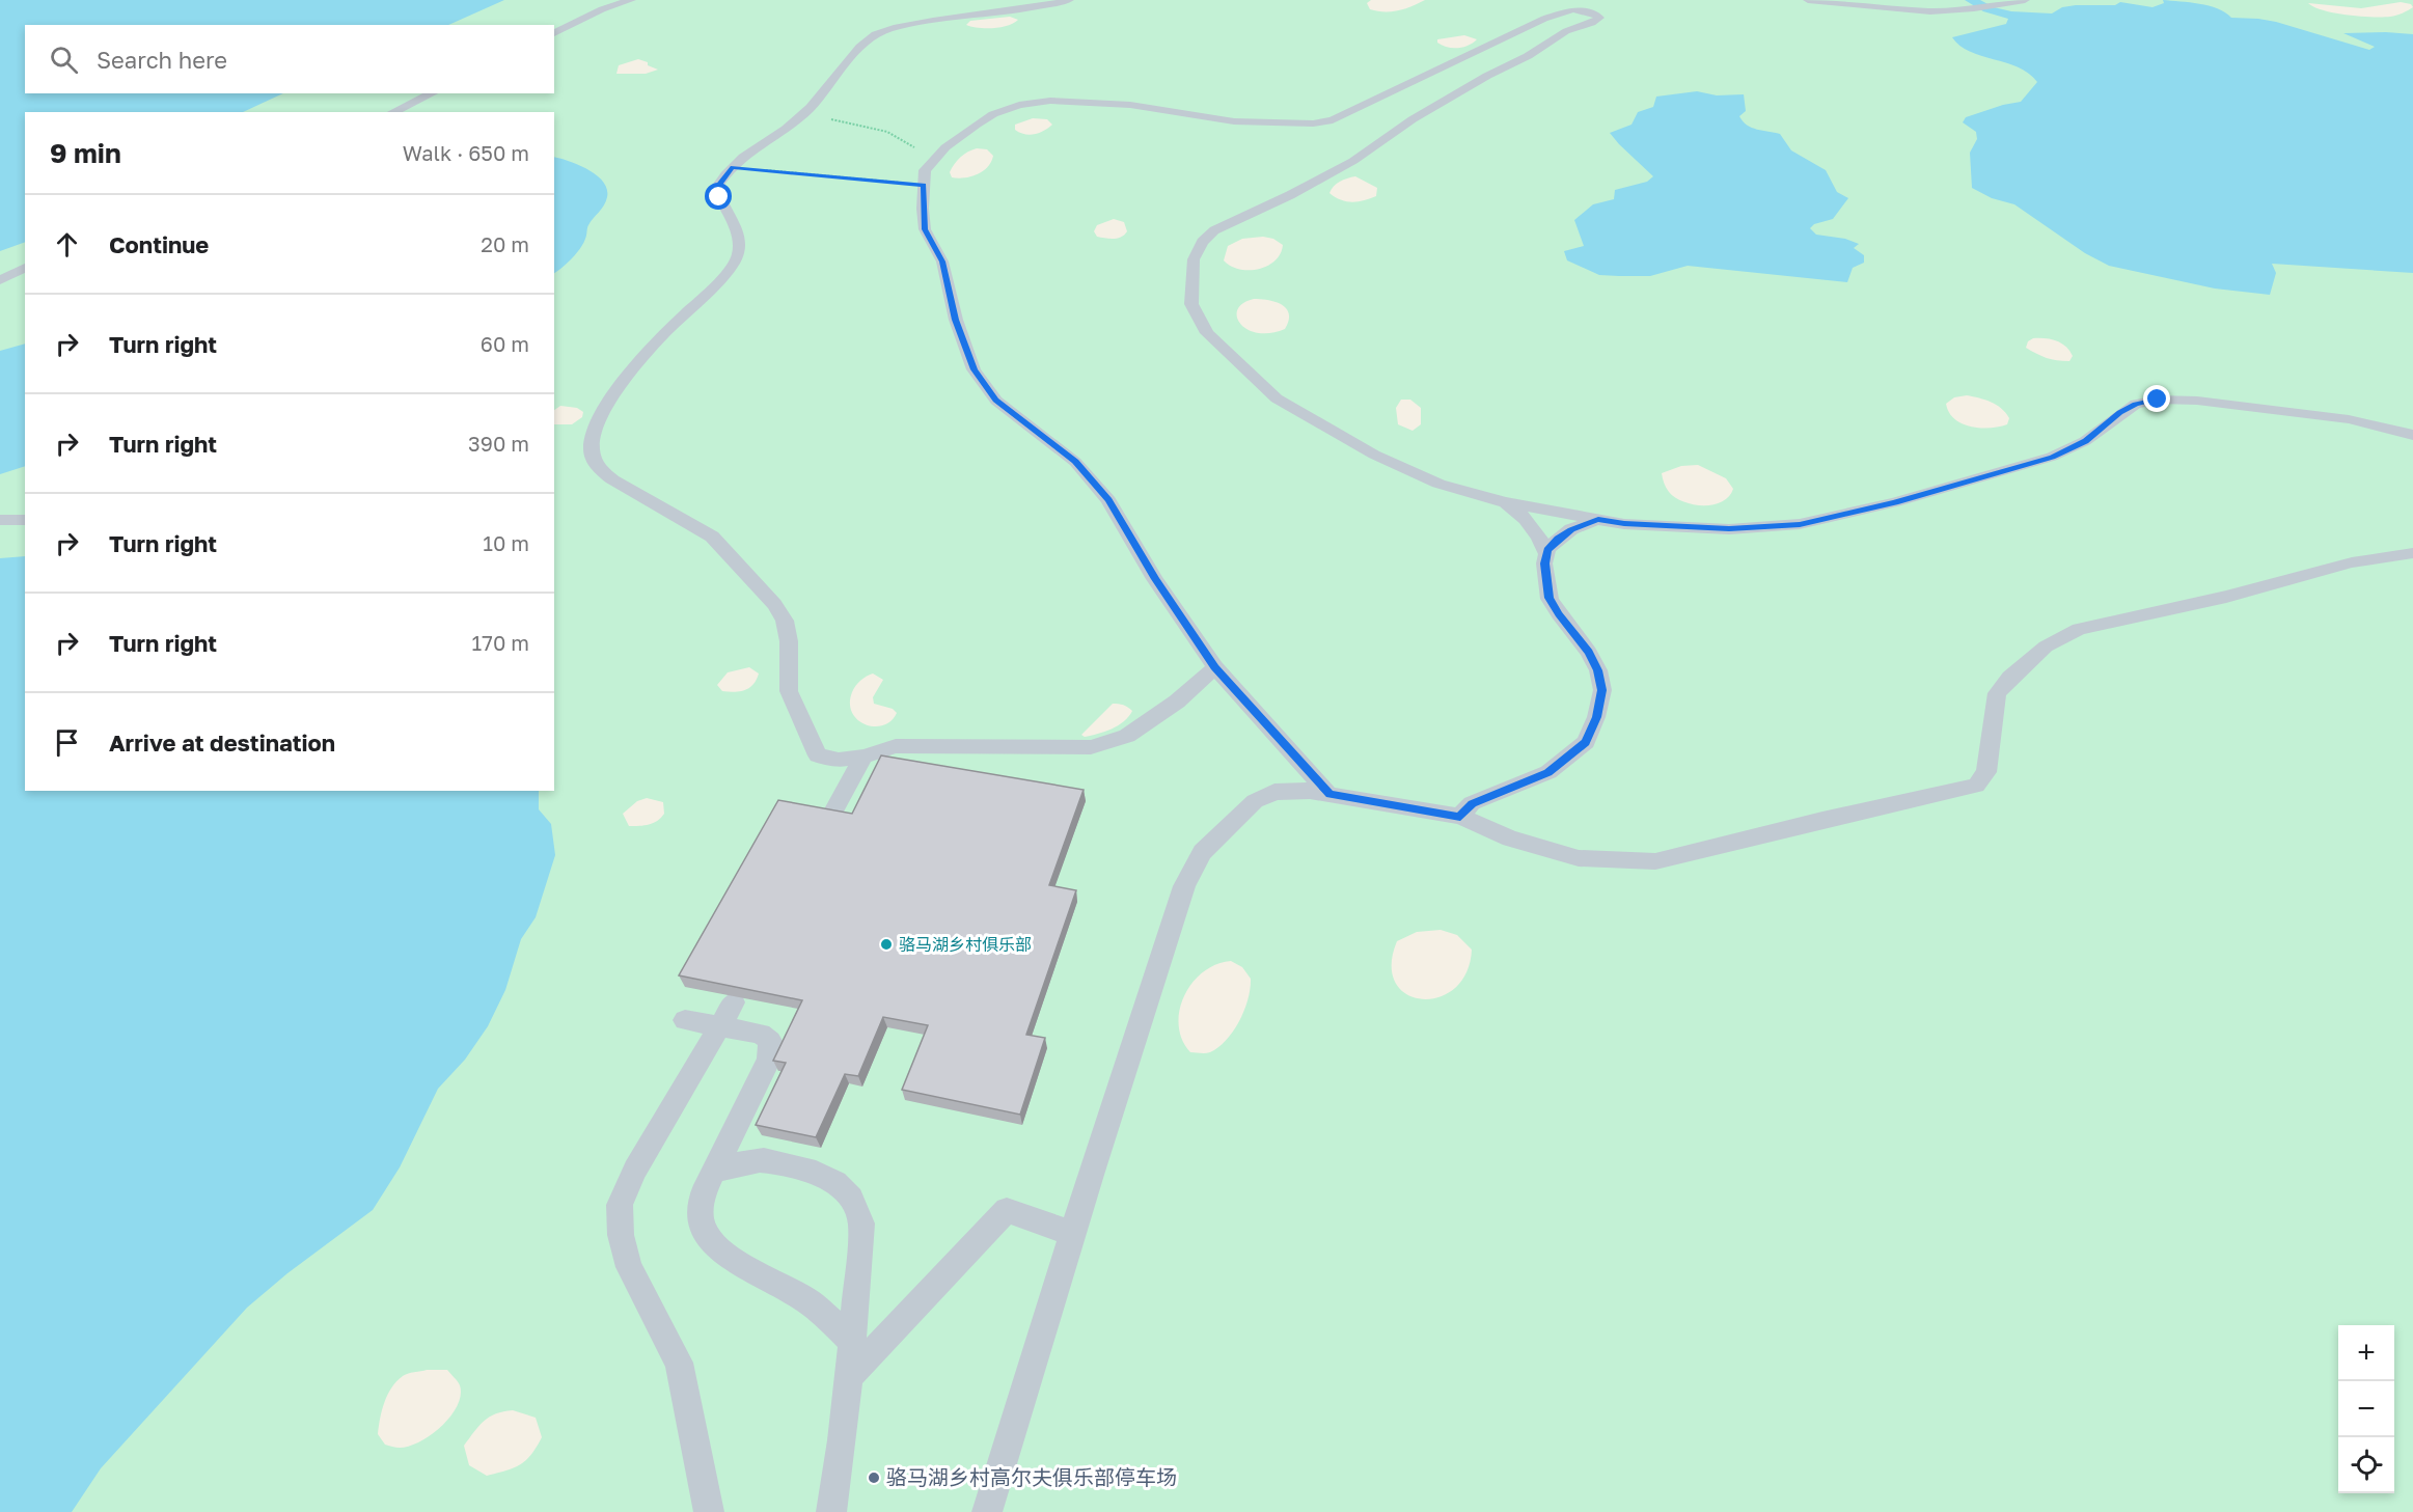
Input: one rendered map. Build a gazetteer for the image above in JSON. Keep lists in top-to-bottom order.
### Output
{
  "places": ["骆马湖乡村俱乐部", "骆马湖乡村高尔夫俱乐部停车场"],
  "page": {
    "search": "Search here",
    "heading": ["9 min", "Walk · 650 m"],
    "list": [
      ["Continue", "20 m"],
      ["Turn right", "60 m"],
      ["Turn right", "390 m"],
      ["Turn right", "10 m"],
      ["Turn right", "170 m"],
      "Arrive at destination"
    ],
    "map_buttons": ["+", "−"]
  }
}
